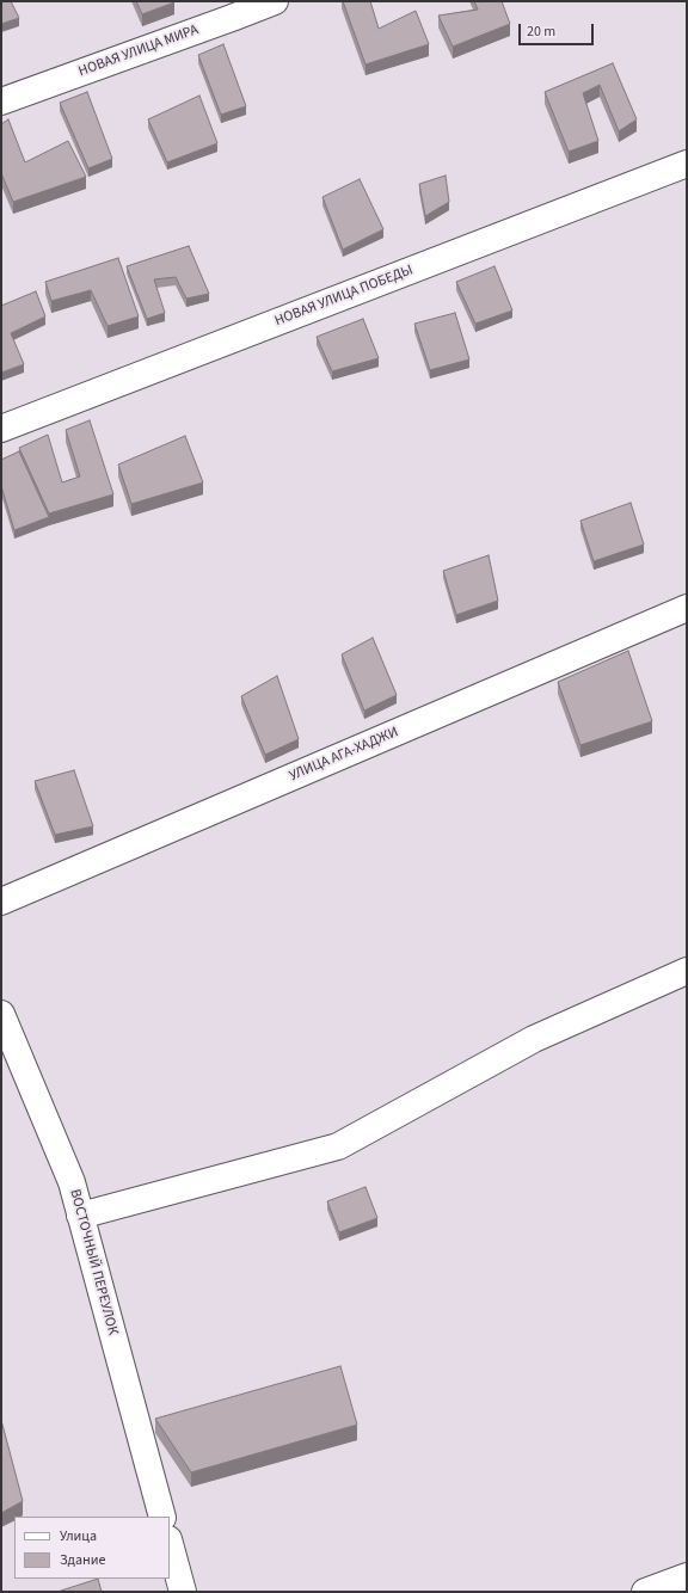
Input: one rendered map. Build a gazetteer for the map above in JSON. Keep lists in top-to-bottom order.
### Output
{
  "streets": {
    "street": [
      "НОВАЯ УЛИЦА МИРА",
      "НОВАЯ УЛИЦА ПОБЕДЫ",
      "УЛИЦА АГА-ХАДЖИ",
      "ВОСТОЧНЫЙ ПЕРЕУЛОК"
    ]
  },
  "legend": ["Улица", "Здание"],
  "scale_bar": "20 m"
}
